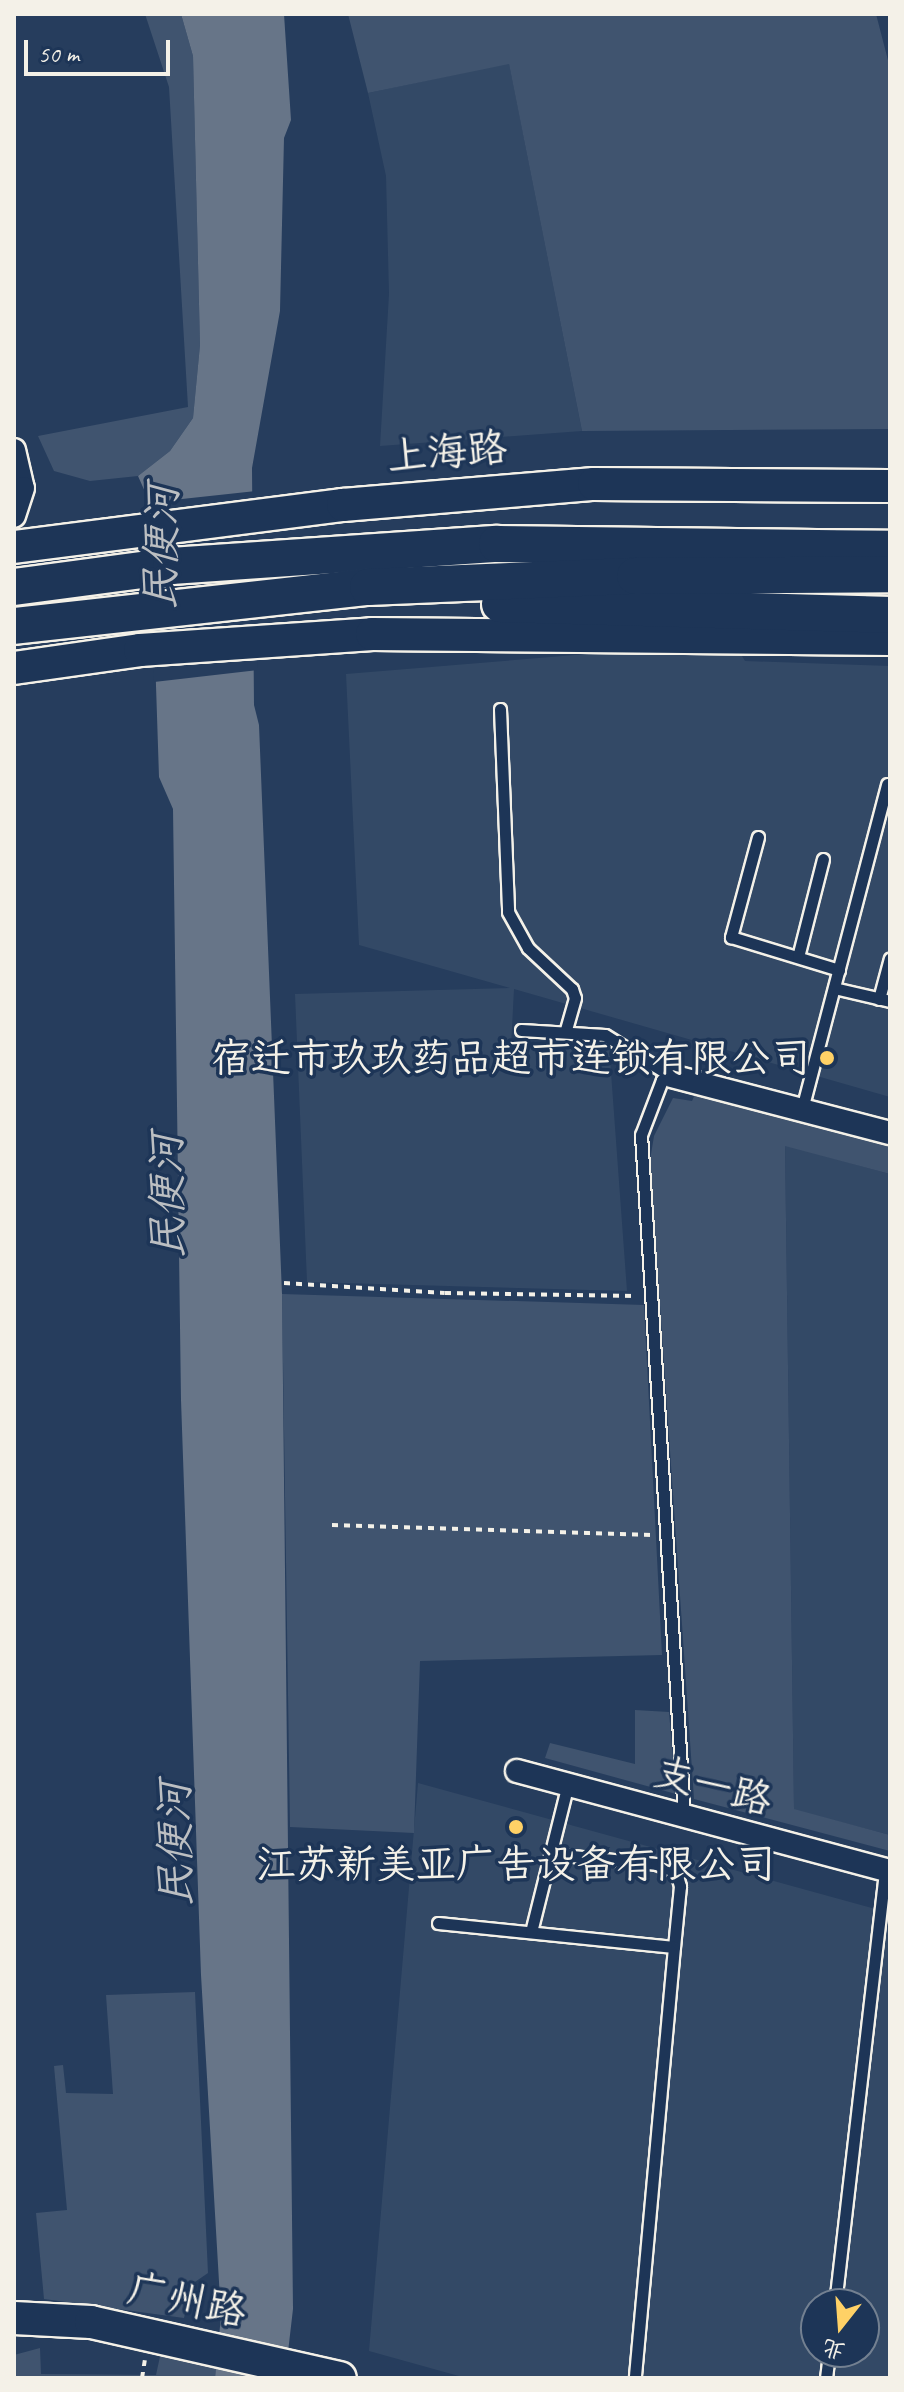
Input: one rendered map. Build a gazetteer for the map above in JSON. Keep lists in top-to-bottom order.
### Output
{
  "streets": {
    "main road": ["上海路", "广州路"],
    "street": ["支一路"]
  },
  "water": ["民便河"],
  "places": ["宿迁市玖玖药品超市连锁有限公司", "江苏新美亚广告设备有限公司"],
  "scale_bar": "50 m",
  "north": "bottom"
}
